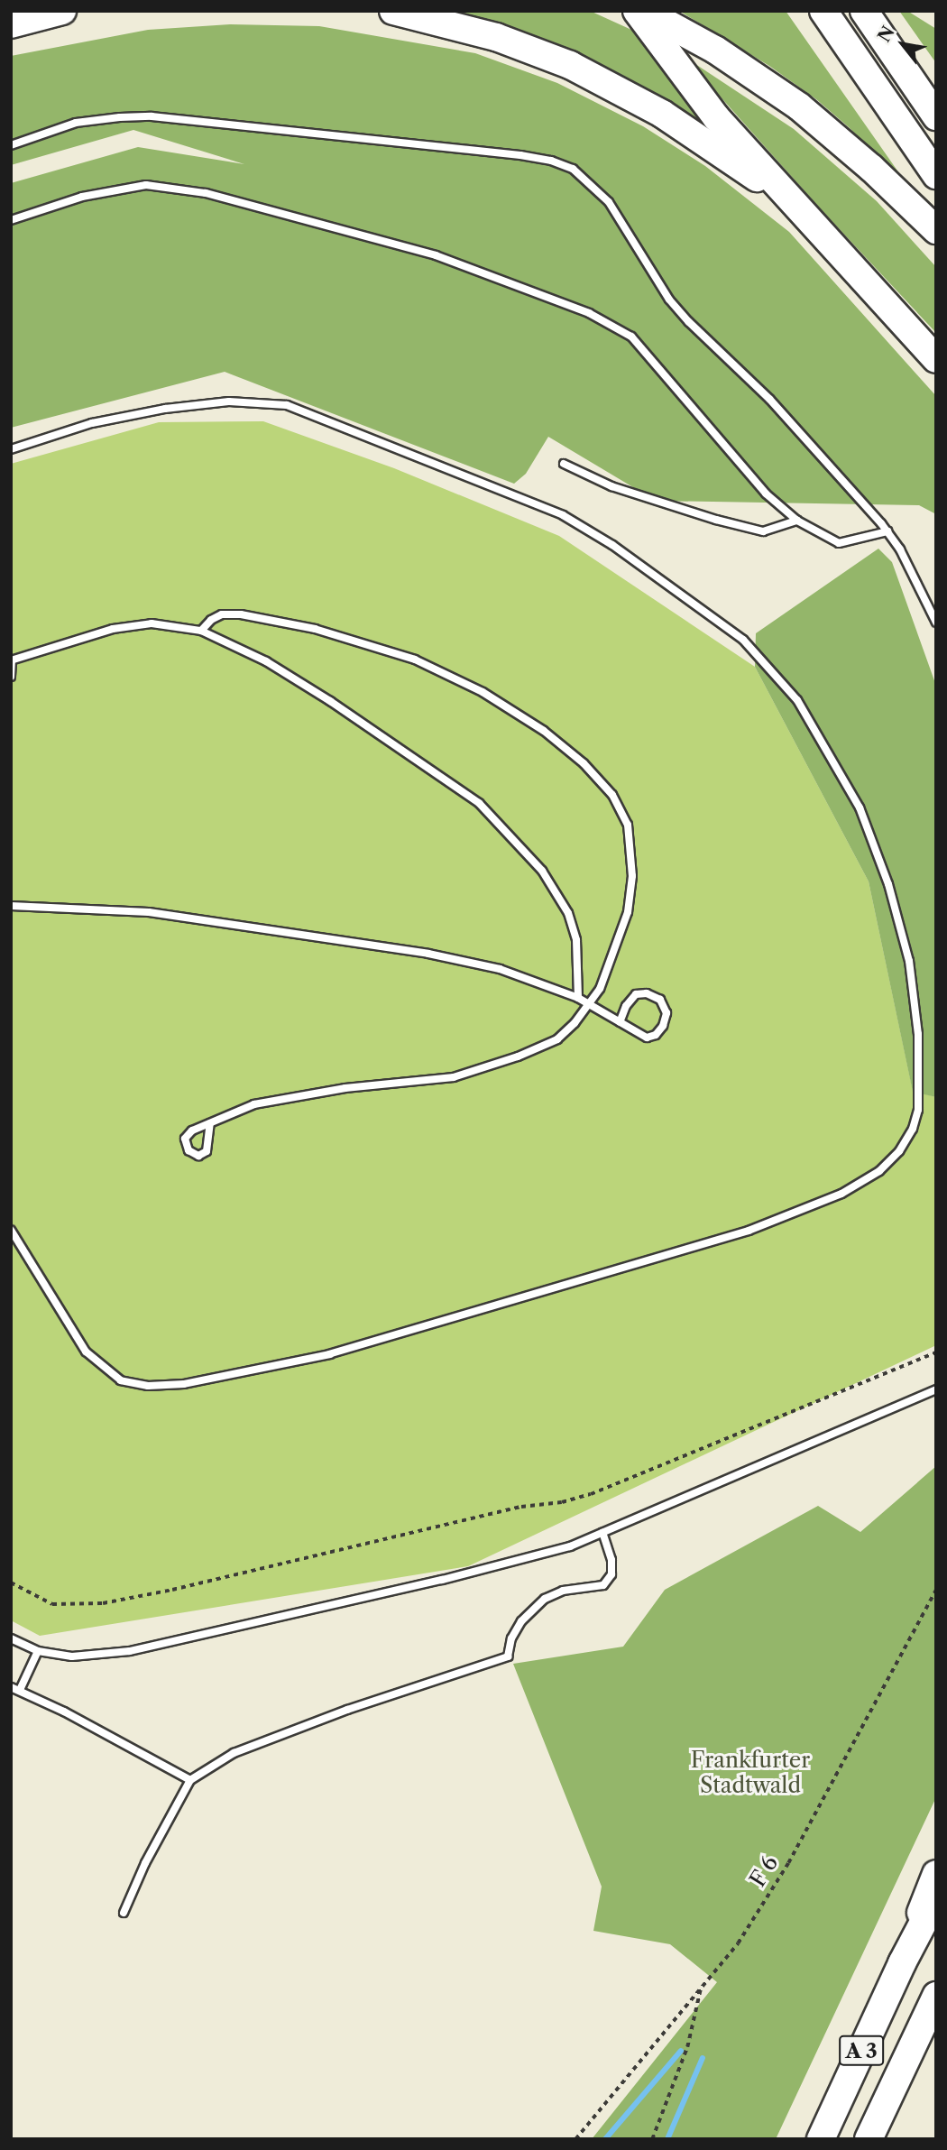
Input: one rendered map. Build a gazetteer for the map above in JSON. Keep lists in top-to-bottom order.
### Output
{
  "streets": {
    "highway": ["A 3"],
    "path": ["F 6"]
  },
  "parks": ["Frankfurter Stadtwald"],
  "north": "top left"
}
